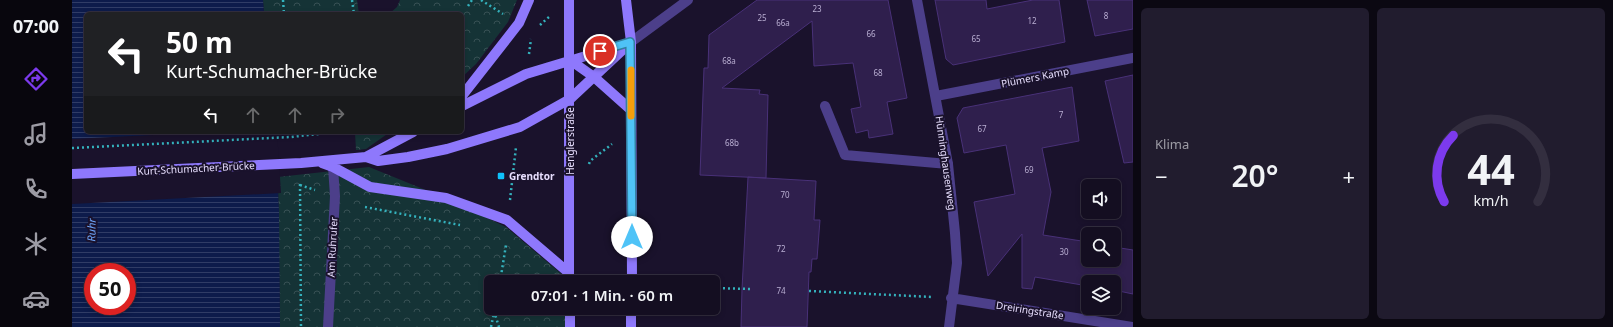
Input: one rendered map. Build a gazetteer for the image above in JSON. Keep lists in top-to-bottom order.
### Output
{
  "streets": {
    "main road": ["Henglerstraße", "Kurt-Schumacher-Brücke"],
    "street": [
      "Plümers Kamp",
      "Hünninghausenweg",
      "Am Ruhrufer",
      "Dreiringstraße"
    ]
  },
  "crossings": [
    ["Plümers Kamp", "Hünninghausenweg"],
    ["Henglerstraße", "Kurt-Schumacher-Brücke"],
    ["Hünninghausenweg", "Dreiringstraße"],
    ["Kurt-Schumacher-Brücke", "Am Ruhrufer"]
  ],
  "water": ["Ruhr"],
  "places": {
    "transit": ["Grendtor"]
  },
  "house_numbers": [
    "23",
    "8",
    "25",
    "12",
    "66a",
    "66",
    "65",
    "68a",
    "68",
    "7",
    "67",
    "68b",
    "69",
    "70",
    "72",
    "30",
    "74"
  ],
  "page": {
    "tabs": "07:00",
    "tile": "Klima",
    "turn": ["50 m", "Kurt-Schumacher-Brücke"],
    "heat": ["−", "20°", "+"],
    "limit": "50",
    "trip": "07:01 · 1 Min. · 60 m",
    "gauge": ["44", "km/h"]
  }
}
